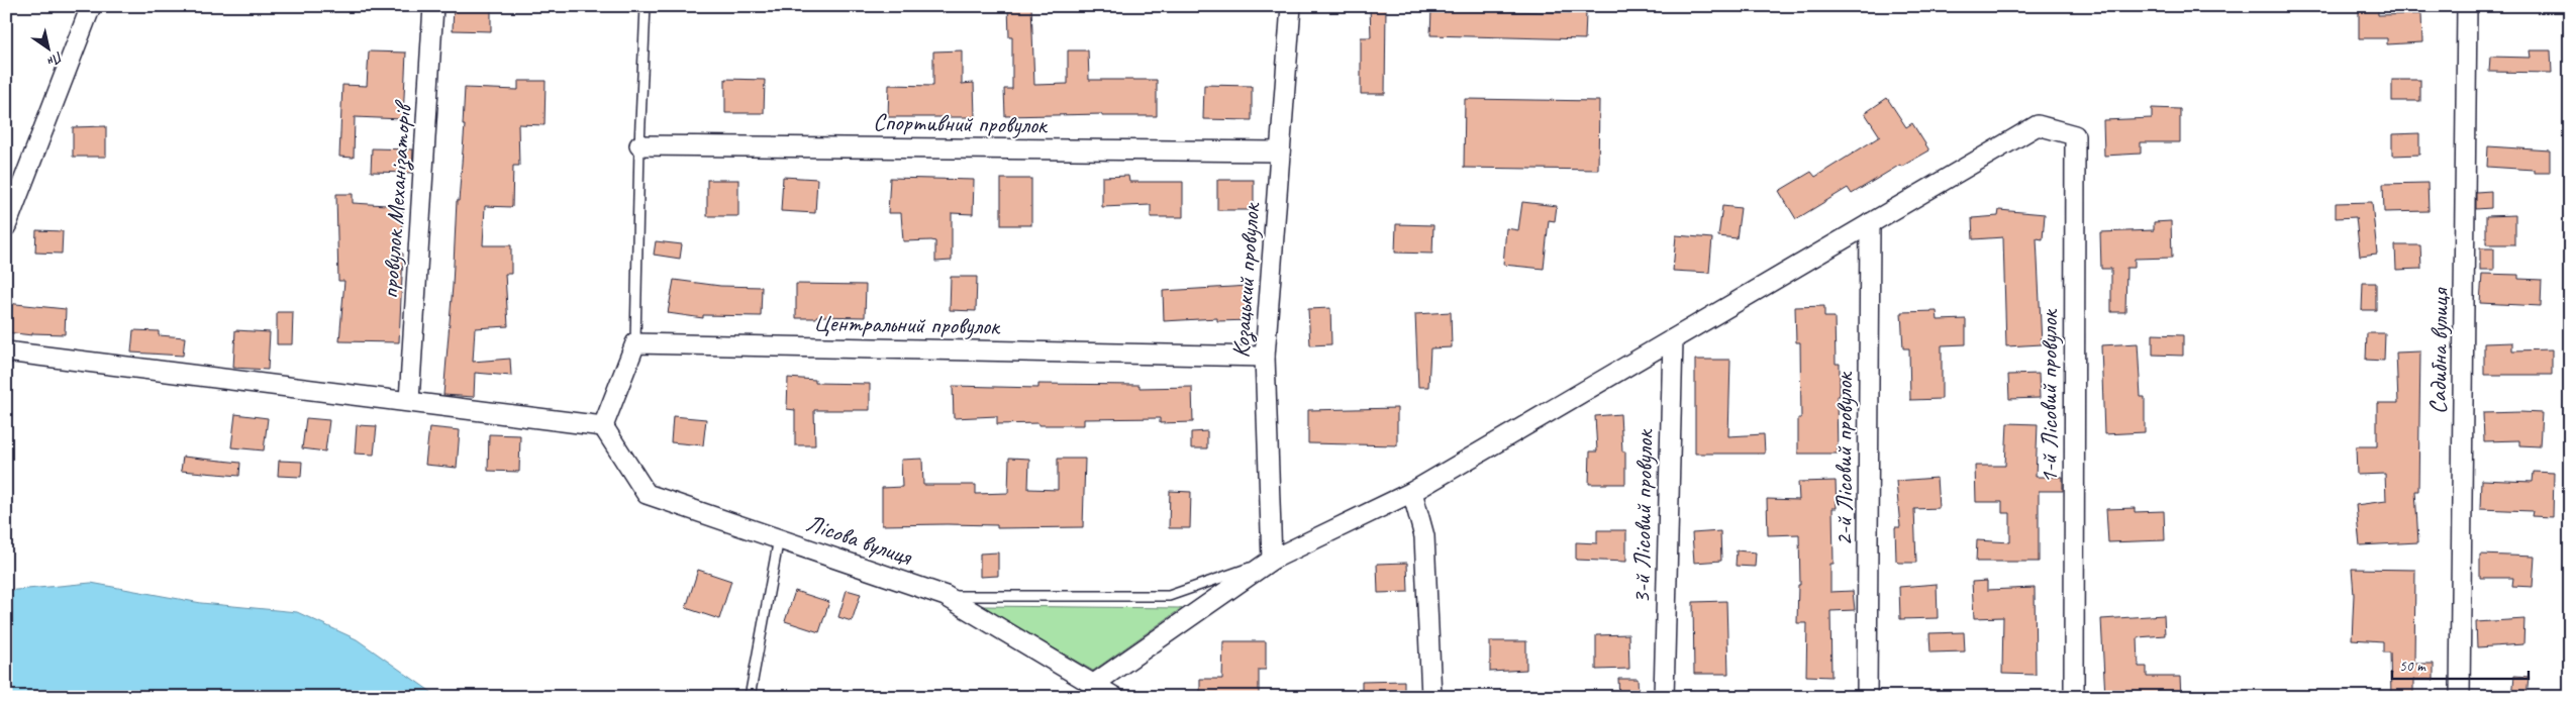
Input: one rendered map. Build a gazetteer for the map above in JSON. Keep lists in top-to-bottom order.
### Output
{
  "streets": {
    "street": [
      "Спортивний провулок",
      "провулок Механізаторів",
      "Козацький провулок",
      "Центральний провулок",
      "Садибна вулиця",
      "1-й Лісовий провулок",
      "2-й Лісовий провулок",
      "3-й Лісовий провулок",
      "Лісова вулиця"
    ]
  },
  "crossings": [
    ["Спортивний провулок", "Козацький провулок"],
    ["Козацький провулок", "Центральний провулок"],
    ["1-й Лісовий провулок", "2-й Лісовий провулок"]
  ],
  "scale_bar": "50 m",
  "north": "bottom right"
}
